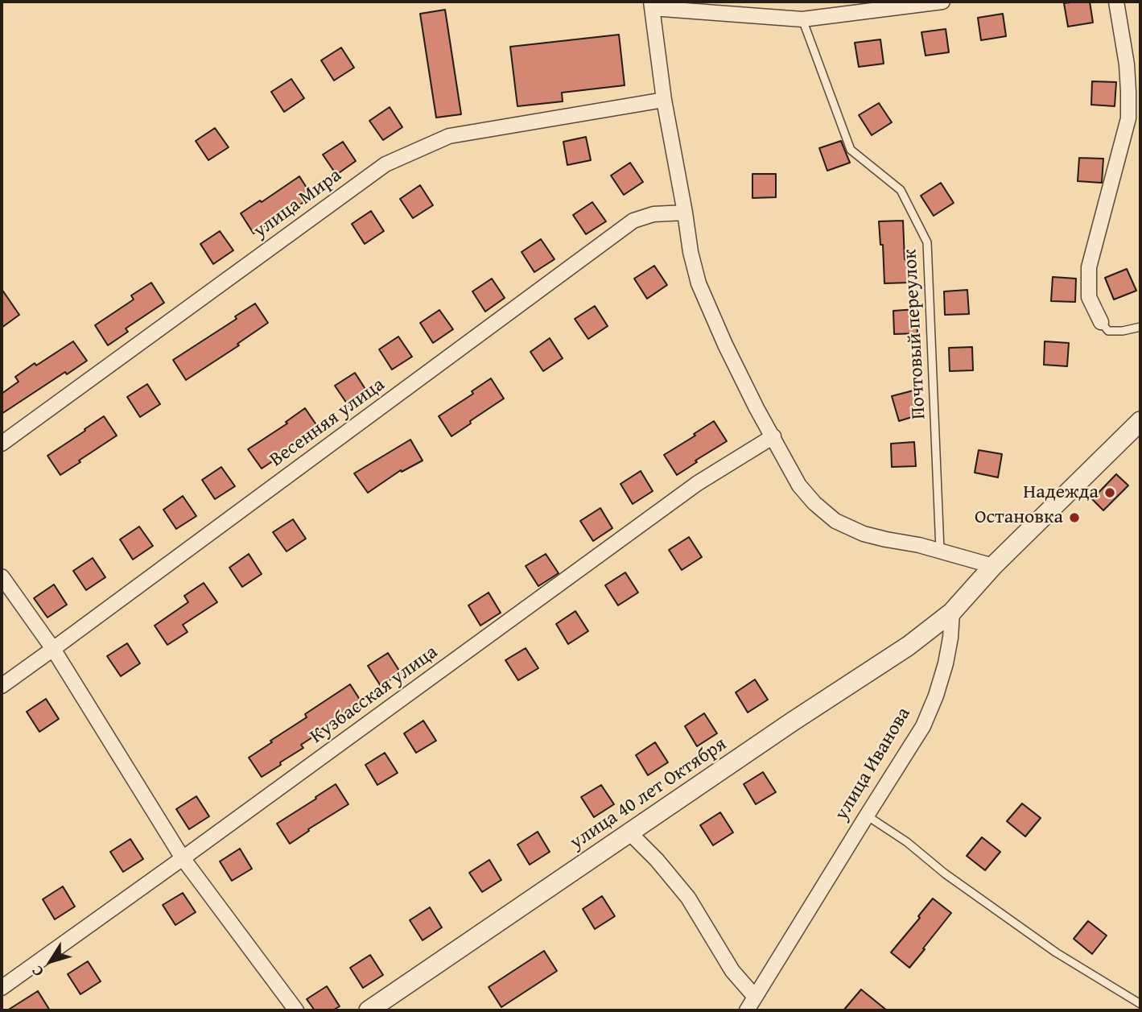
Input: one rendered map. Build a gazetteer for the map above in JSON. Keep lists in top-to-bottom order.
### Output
{
  "streets": {
    "street": [
      "улица Мира",
      "Весенняя улица",
      "Кузбасская улица",
      "улица Иванова",
      "улица 40 лет Октября"
    ],
    "lane": ["Почтовый переулок"]
  },
  "crossings": [
    ["улица Иванова", "улица 40 лет Октября"]
  ],
  "places": ["Надежда", "Остановка"],
  "north": "bottom left"
}
